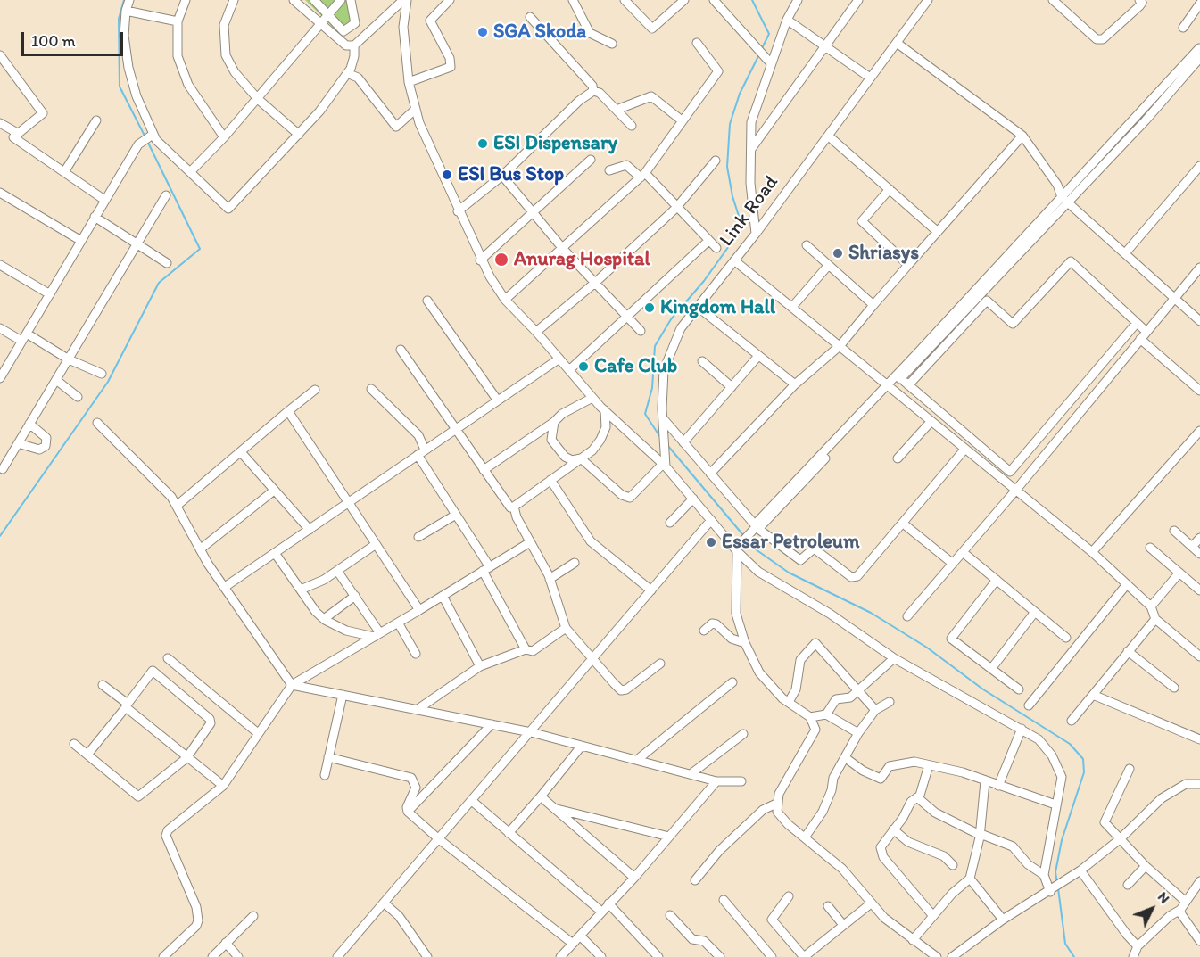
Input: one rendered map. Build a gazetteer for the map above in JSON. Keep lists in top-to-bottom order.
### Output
{
  "streets": {
    "street": ["Link Road"]
  },
  "places": [
    "SGA Skoda",
    "ESI Dispensary",
    "ESI Bus Stop",
    "Shriasys",
    "Anurag Hospital",
    "Kingdom Hall",
    "Cafe Club",
    "Essar Petroleum"
  ],
  "scale_bar": "100 m",
  "north": "top right"
}
